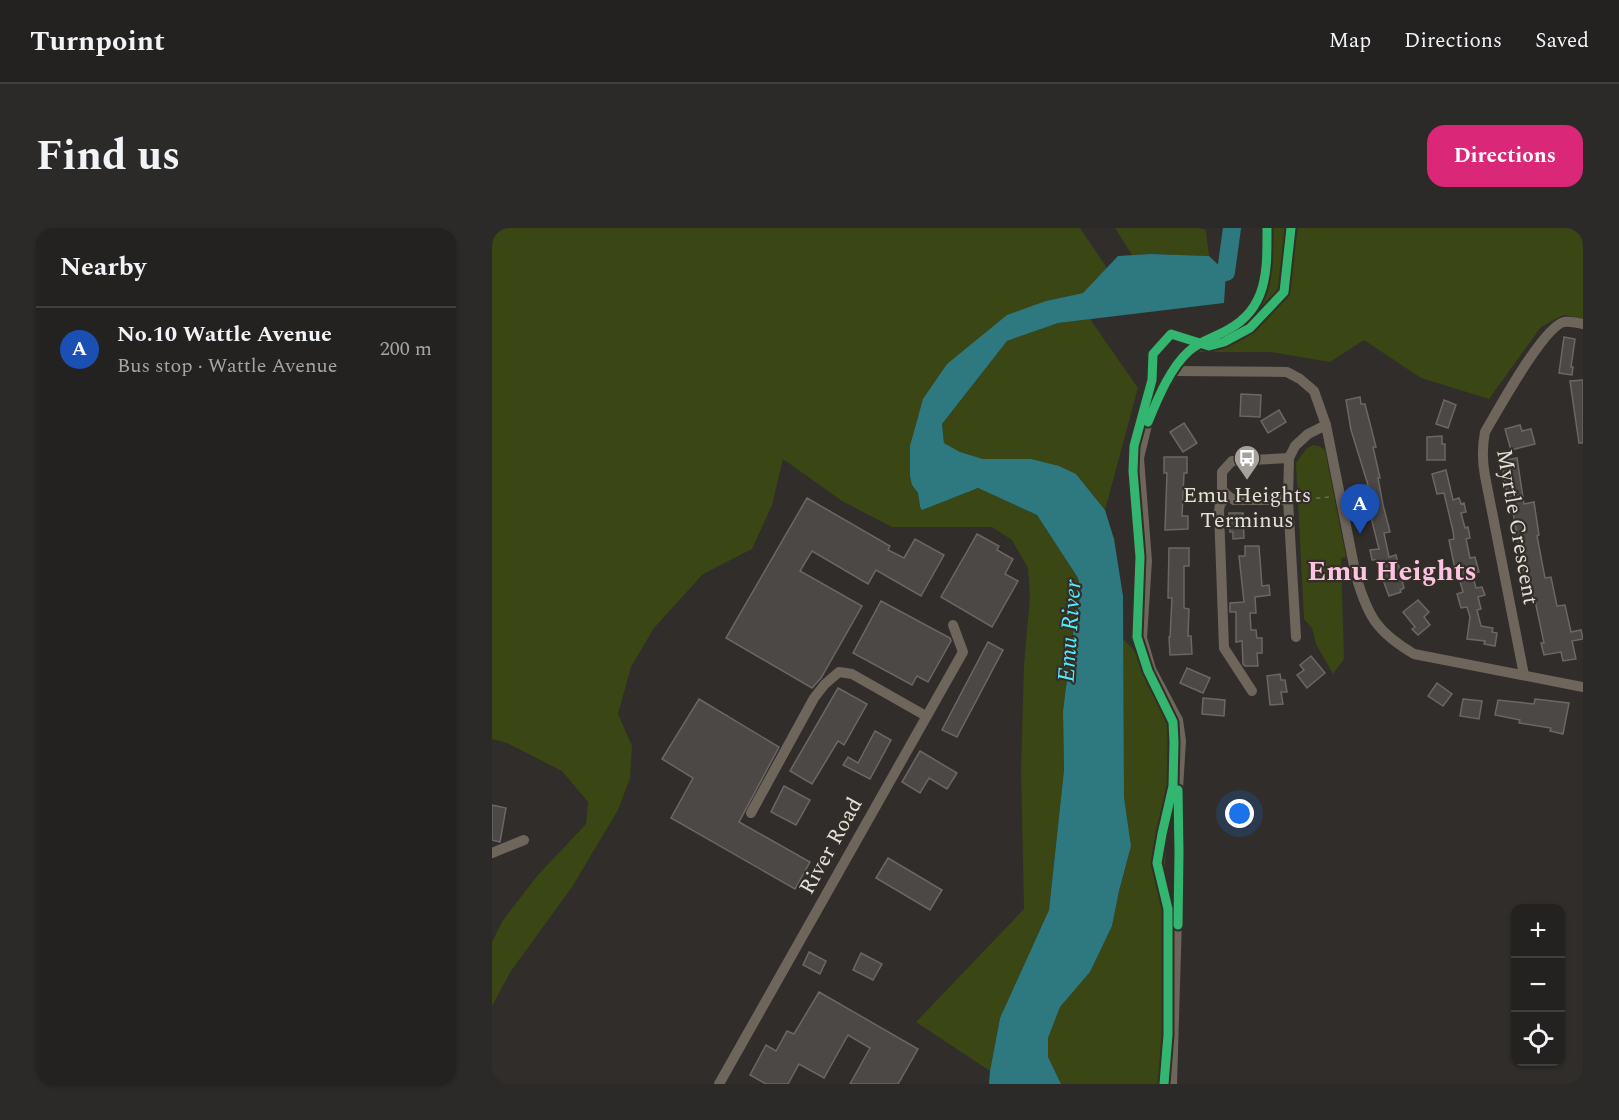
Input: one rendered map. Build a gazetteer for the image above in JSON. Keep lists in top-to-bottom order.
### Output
{
  "streets": {
    "street": ["Myrtle Crescent", "River Road"]
  },
  "districts": ["Emu Heights"],
  "water": ["Emu River"],
  "places": {
    "bus stop": ["Emu Heights Terminus"]
  },
  "page": {
    "header": "Turnpoint",
    "nav": ["Map", "Directions", "Saved"],
    "title": "Find us",
    "buttons": "Directions",
    "heading": "Nearby",
    "list": [
      {
        "mark": "A",
        "name": "No.10 Wattle Avenue",
        "note": "Bus stop · Wattle Avenue",
        "value": "200 m"
      }
    ],
    "pins": "A",
    "map_buttons": ["+", "−"]
  }
}
